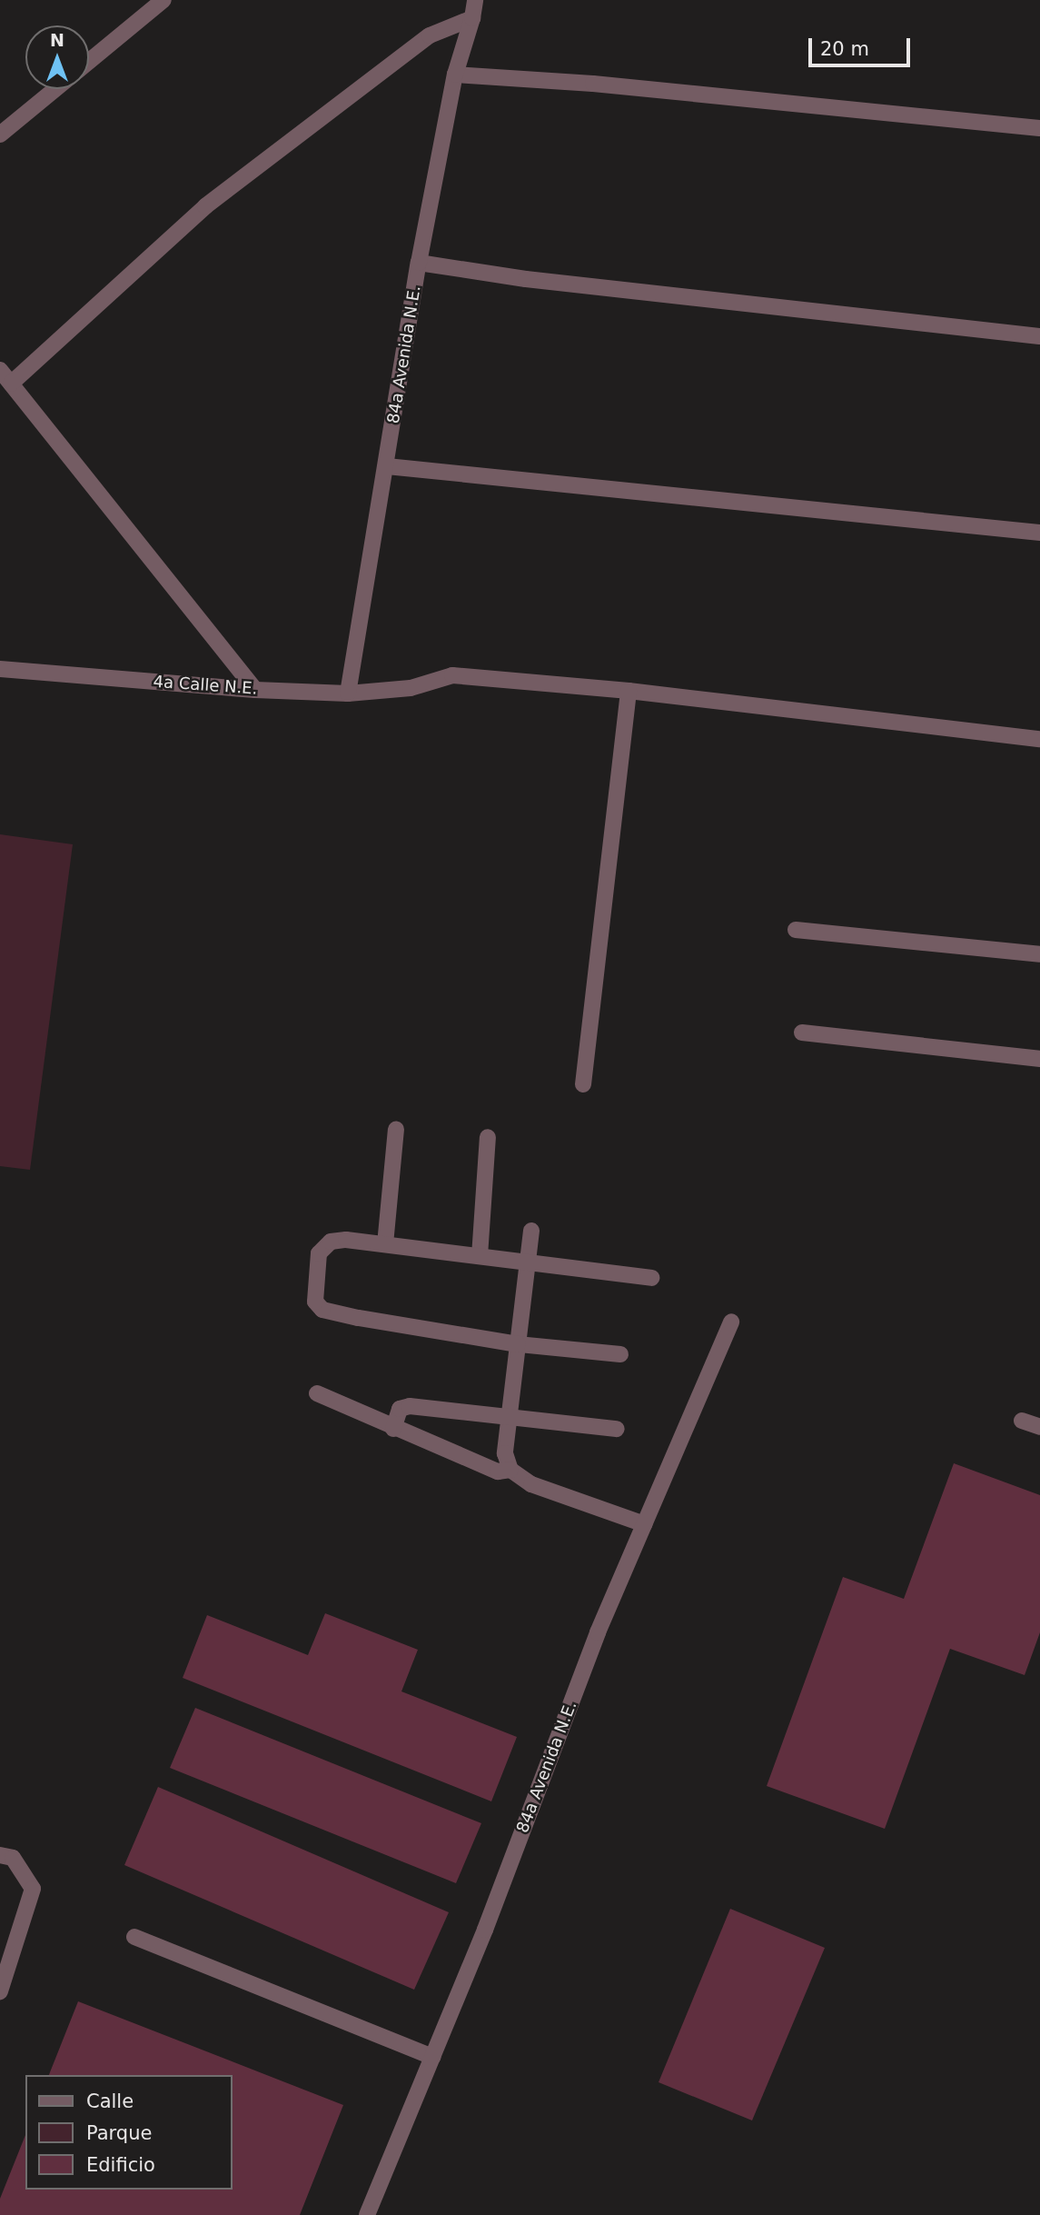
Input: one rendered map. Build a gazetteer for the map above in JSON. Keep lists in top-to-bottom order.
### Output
{
  "streets": {
    "street": ["84a Avenida N.E.", "4a Calle N.E."]
  },
  "crossings": [
    ["84a Avenida N.E.", "4a Calle N.E."]
  ],
  "legend": ["Calle", "Parque", "Edificio"],
  "scale_bar": "20 m",
  "north": "top"
}
